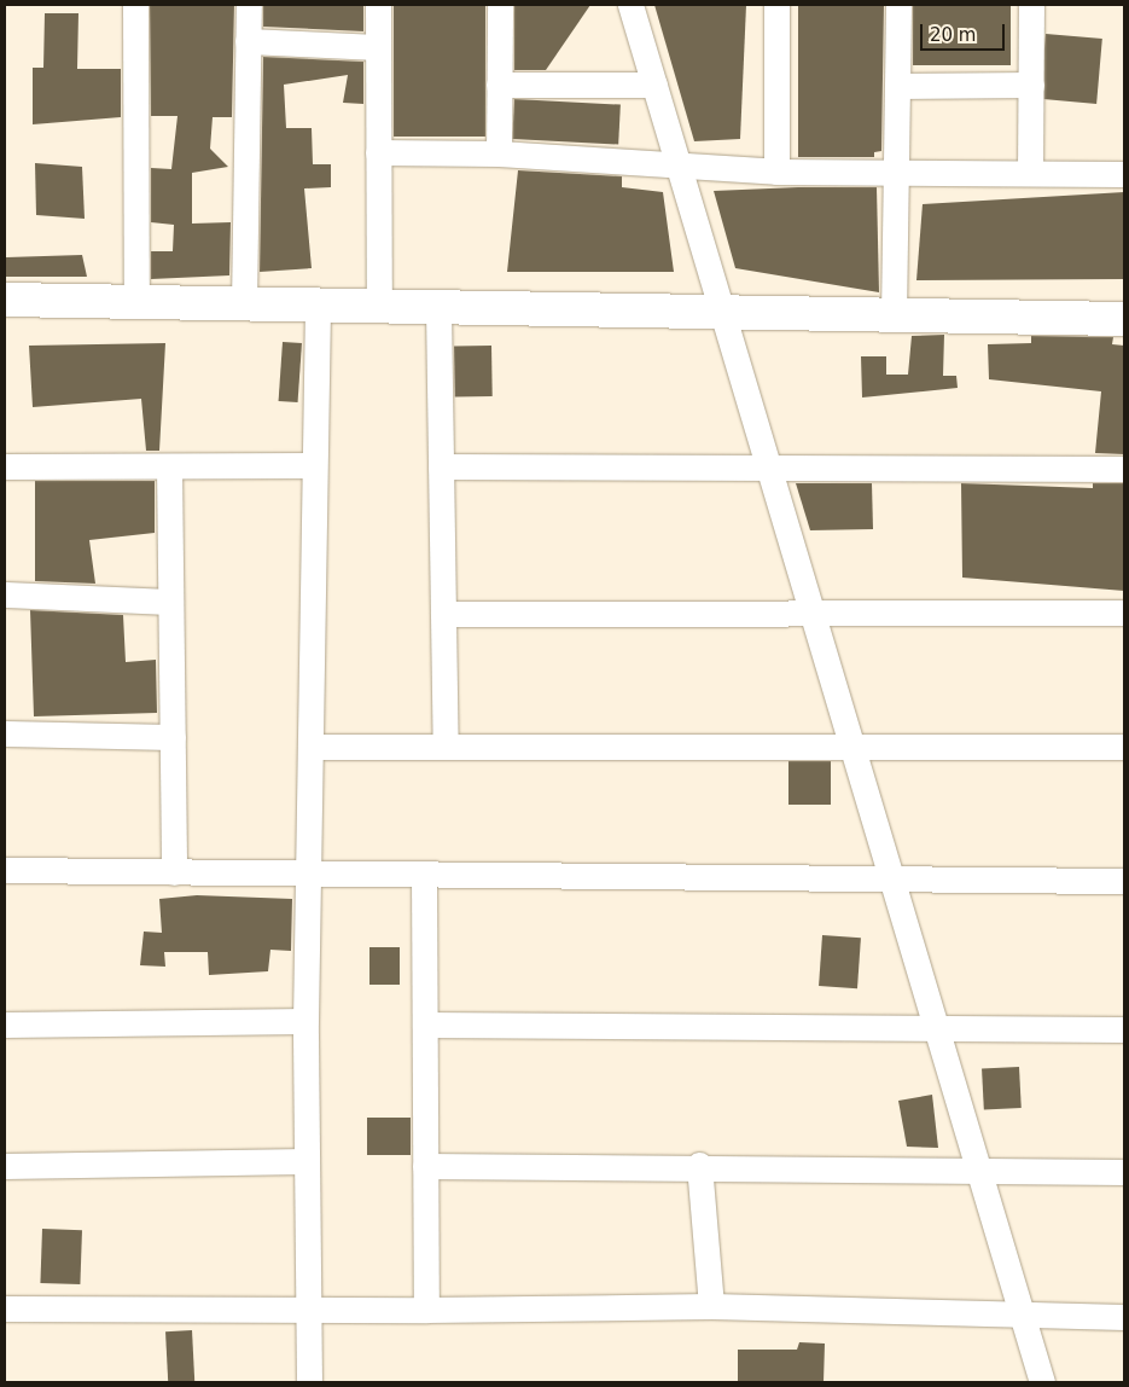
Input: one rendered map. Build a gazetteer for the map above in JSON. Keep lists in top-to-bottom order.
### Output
{
  "scale_bar": "20 m"
}
